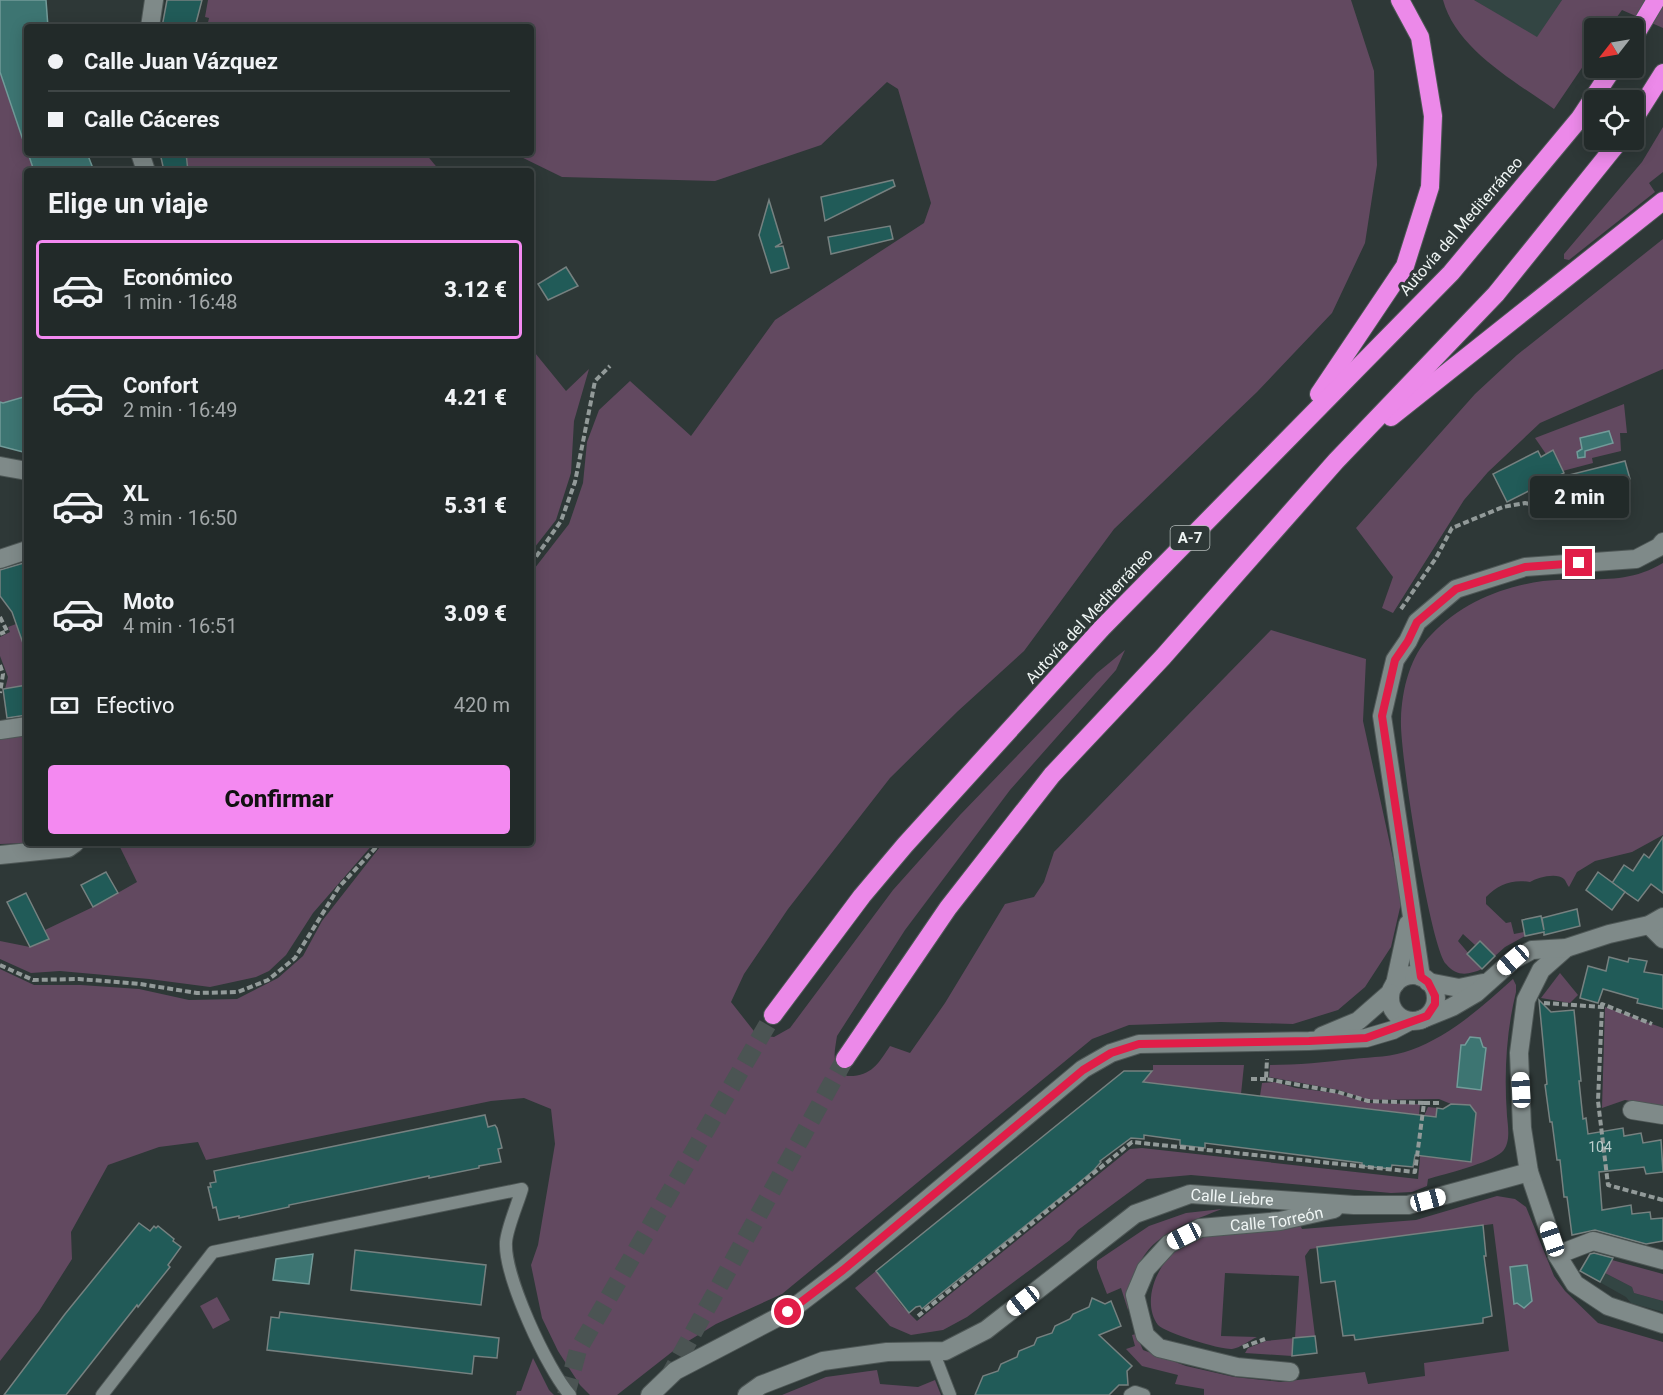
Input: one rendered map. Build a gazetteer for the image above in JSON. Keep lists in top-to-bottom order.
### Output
{
  "streets": {
    "highway": ["Autovía del Mediterráneo", "A-7"],
    "street": ["Calle Liebre", "Calle Torreón"]
  },
  "crossings": [
    ["Calle Liebre", "Calle Torreón"]
  ],
  "house_numbers": ["104"],
  "north": "bottom left",
  "page": {
    "banner": ["Calle Juan Vázquez", "Calle Cáceres"],
    "heading": "Elige un viaje",
    "list": [
      {
        "name": "Económico",
        "note": "1 min · 16:48",
        "value": "3.12 €"
      },
      {
        "name": "Confort",
        "note": "2 min · 16:49",
        "value": "4.21 €"
      },
      {
        "name": "XL",
        "note": "3 min · 16:50",
        "value": "5.31 €"
      },
      {
        "name": "Moto",
        "note": "4 min · 16:51",
        "value": "3.09 €"
      }
    ],
    "bubble": "2 min",
    "pay": ["Efectivo", "420 m"],
    "buttons": "Confirmar"
  }
}
